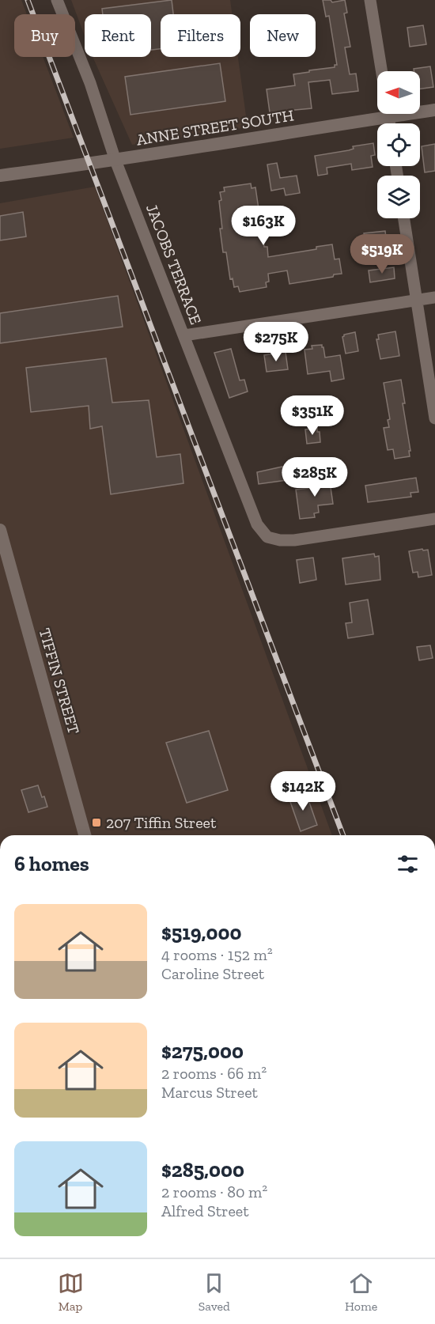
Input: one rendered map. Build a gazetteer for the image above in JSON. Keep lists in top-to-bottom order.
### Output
{
  "streets": {
    "street": ["ANNE STREET SOUTH", "JACOBS TERRACE", "TIFFIN STREET"]
  },
  "crossings": [
    ["ANNE STREET SOUTH", "JACOBS TERRACE"]
  ],
  "places": {
    "transit": ["207 Tiffin Street"]
  },
  "north": "left",
  "page": {
    "chip": [
      "Buy",
      "Rent",
      "Filters",
      "New"
    ],
    "price": [
      "$163K",
      "$519K",
      "$275K",
      "$351K",
      "$285K",
      "$142K"
    ],
    "heading": "6 homes",
    "list": [
      {
        "name": "$519,000",
        "note": "4 rooms · 152 m² · Caroline Street"
      },
      {
        "name": "$275,000",
        "note": "2 rooms · 66 m² · Marcus Street"
      },
      {
        "name": "$285,000",
        "note": "2 rooms · 80 m² · Alfred Street"
      }
    ],
    "tabs": ["Map", "Saved", "Home"]
  }
}
